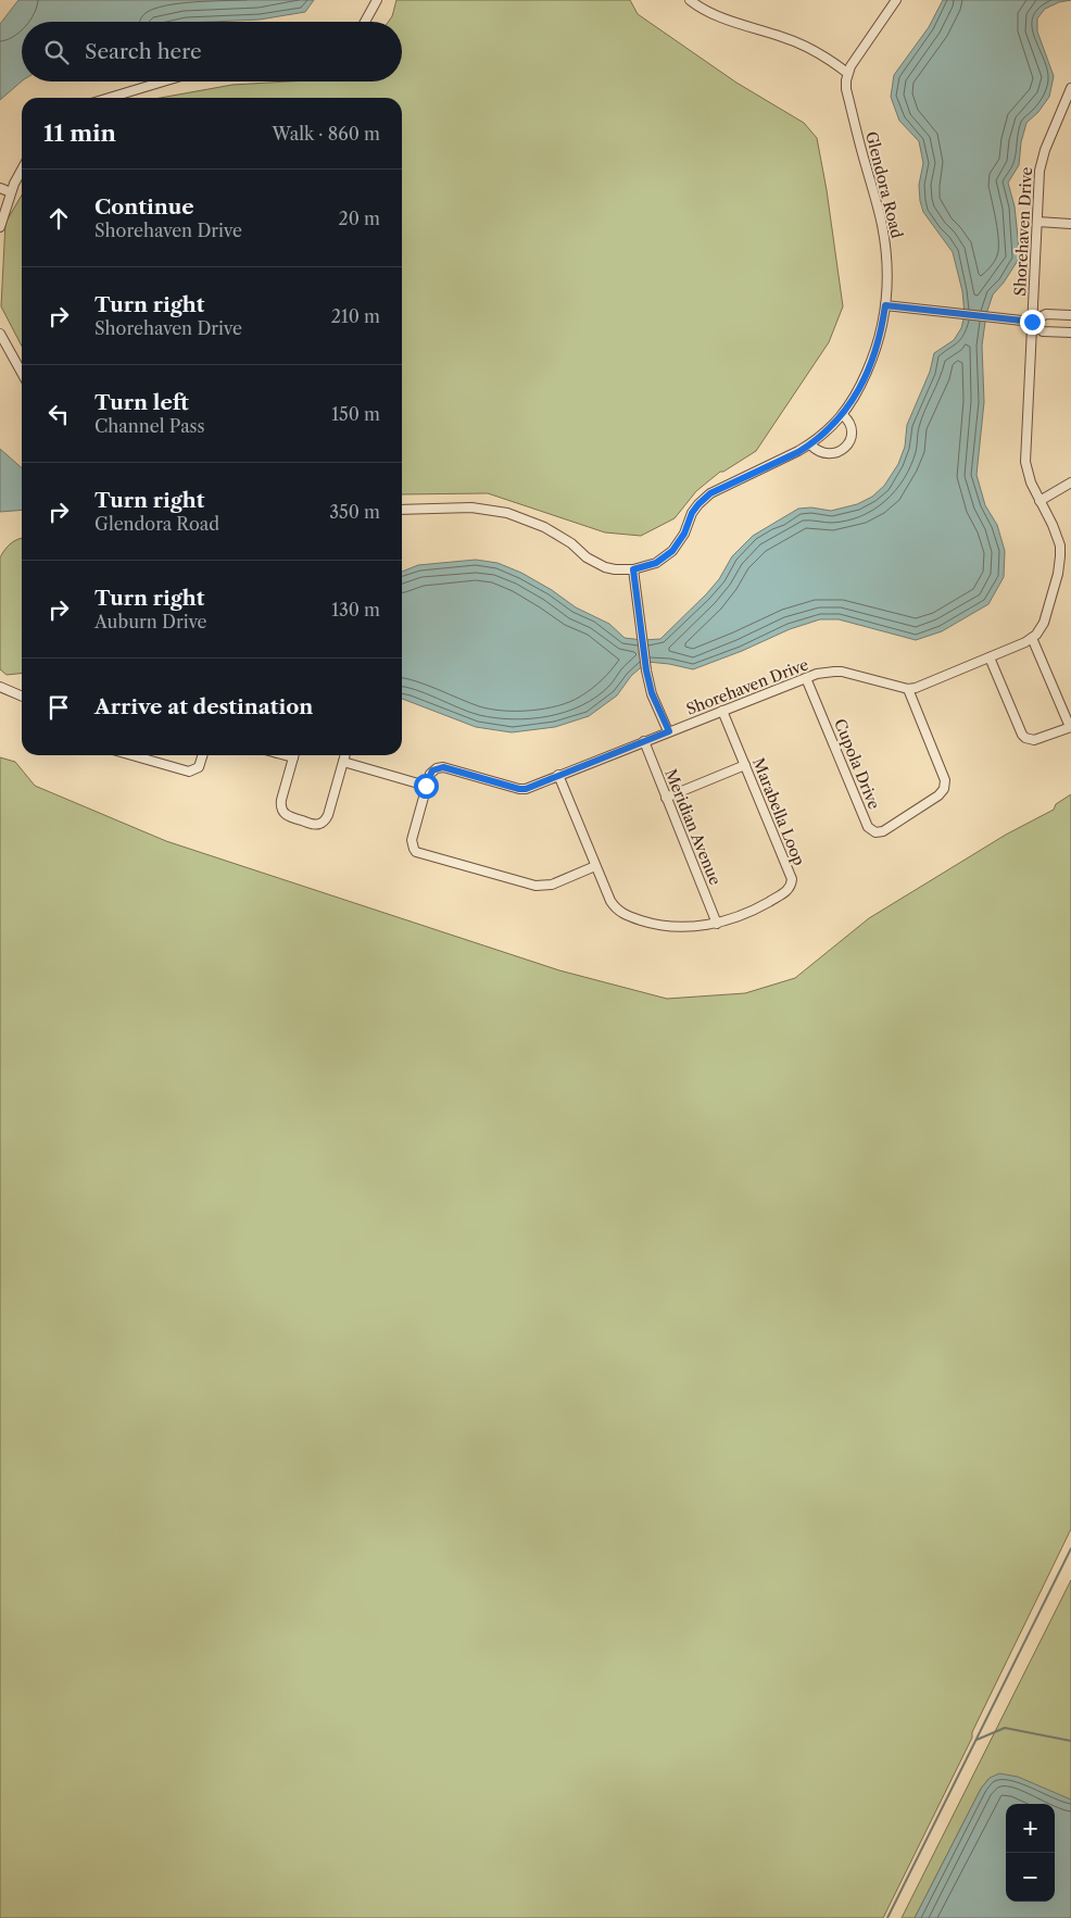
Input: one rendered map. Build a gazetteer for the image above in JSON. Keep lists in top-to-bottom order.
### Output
{
  "streets": {
    "street": [
      "Glendora Road",
      "Shorehaven Drive",
      "Cupola Drive",
      "Marabella Loop",
      "Meridian Avenue"
    ]
  },
  "crossings": [
    ["Shorehaven Drive", "Cupola Drive"],
    ["Shorehaven Drive", "Marabella Loop"],
    ["Shorehaven Drive", "Meridian Avenue"],
    ["Marabella Loop", "Meridian Avenue"]
  ],
  "page": {
    "search": "Search here",
    "heading": ["11 min", "Walk · 860 m"],
    "list": [
      ["Continue", "Shorehaven Drive", "20 m"],
      ["Turn right", "Shorehaven Drive", "210 m"],
      ["Turn left", "Channel Pass", "150 m"],
      ["Turn right", "Glendora Road", "350 m"],
      ["Turn right", "Auburn Drive", "130 m"],
      "Arrive at destination"
    ],
    "map_buttons": ["+", "−"]
  }
}
